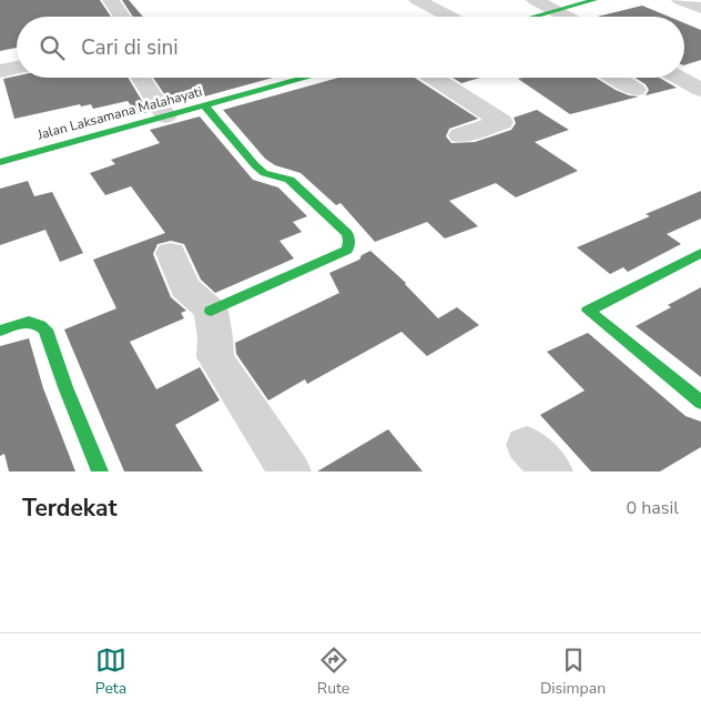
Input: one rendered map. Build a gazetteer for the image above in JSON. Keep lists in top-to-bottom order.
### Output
{
  "streets": {
    "main road": ["Jalan Laksamana Malahayati"]
  },
  "page": {
    "search": "Cari di sini",
    "heading": ["Terdekat", "0 hasil"],
    "nav": ["Peta", "Rute", "Disimpan"]
  }
}
